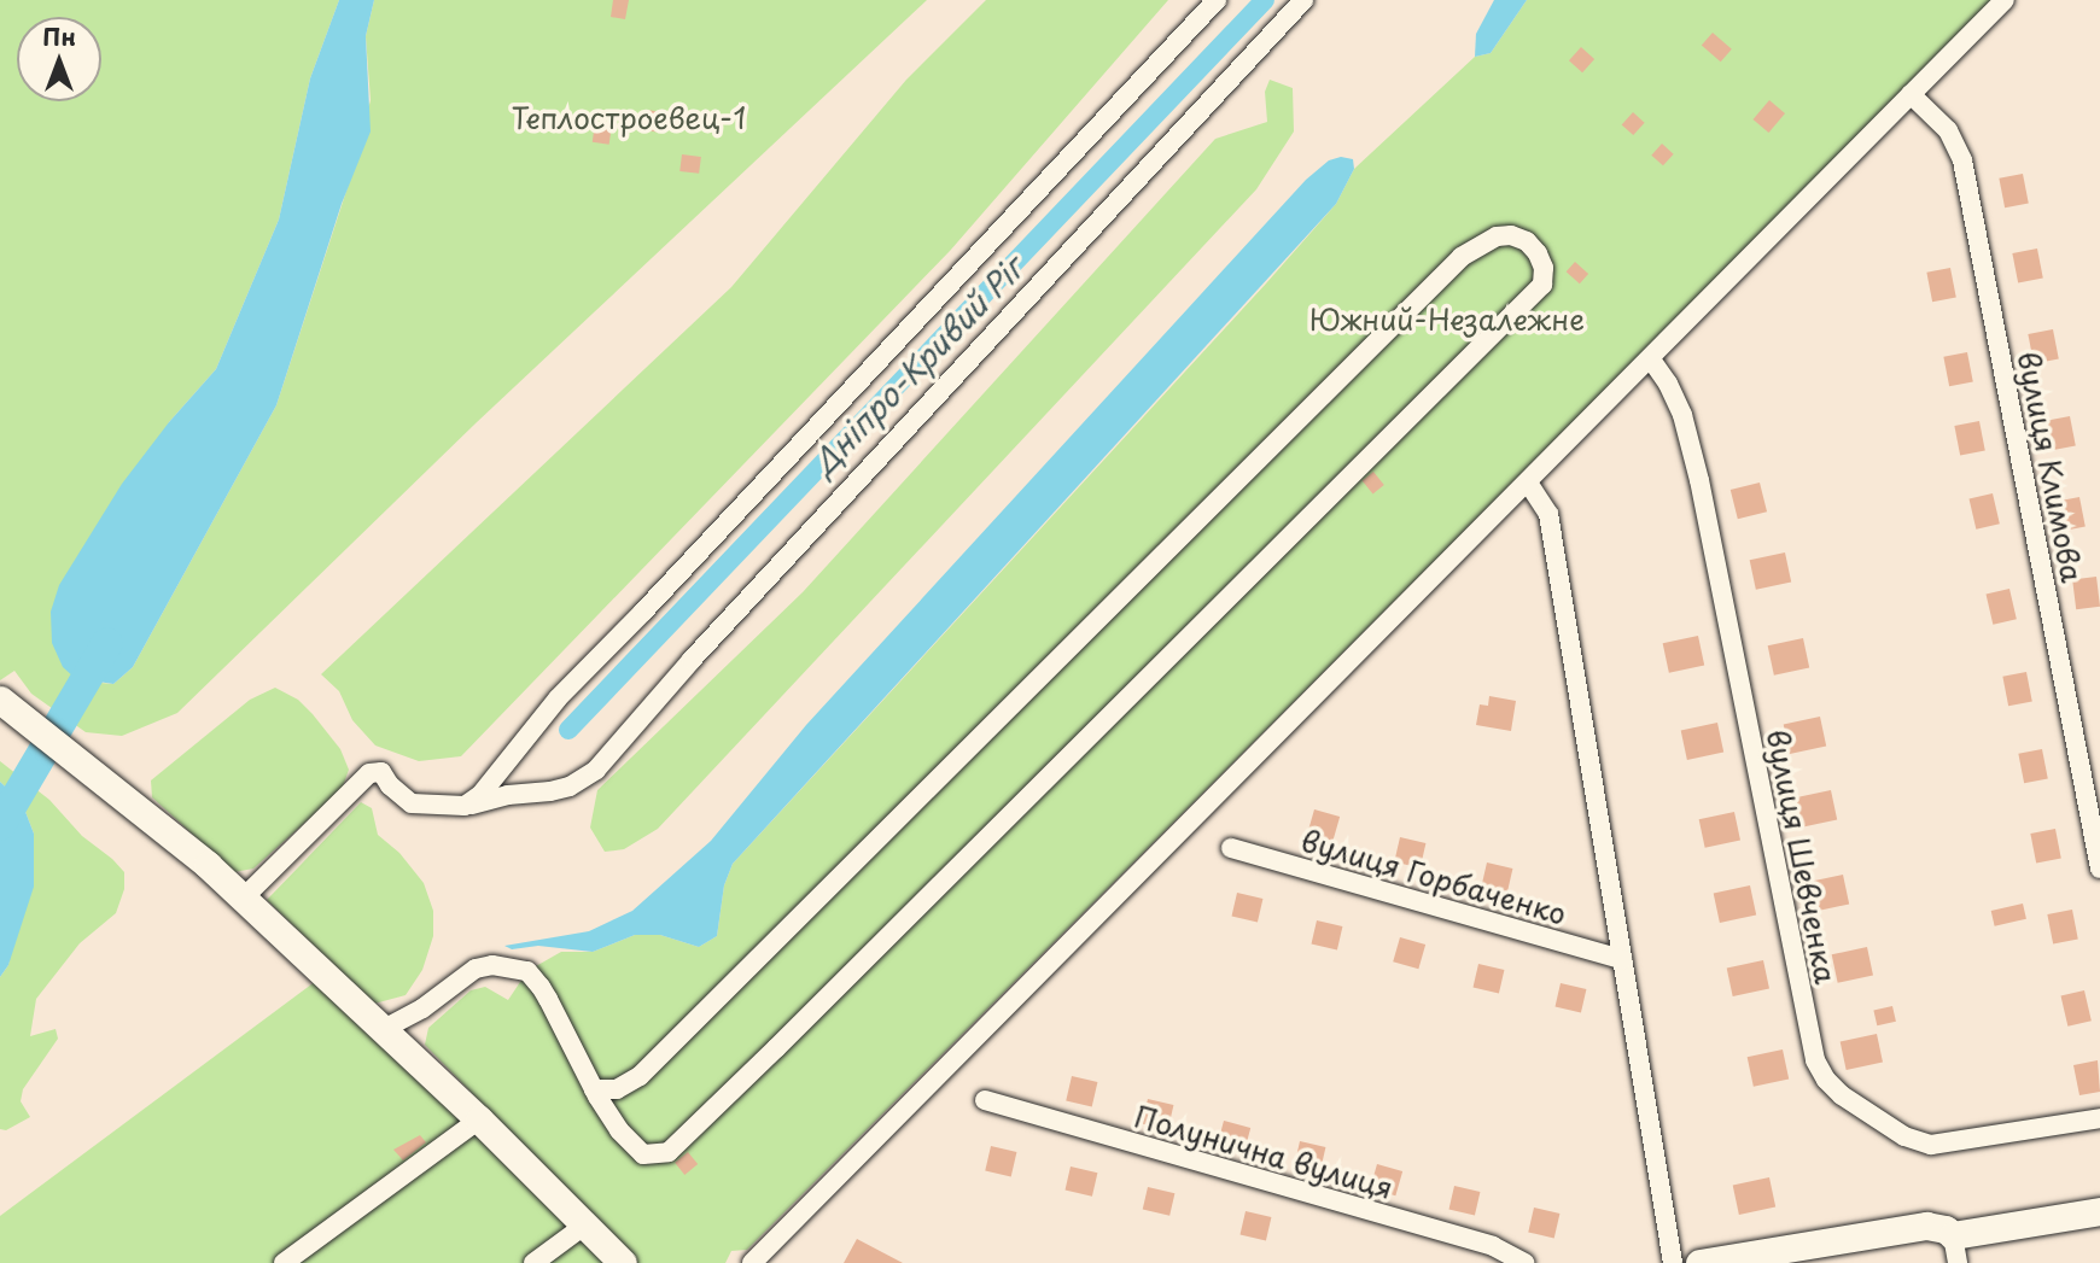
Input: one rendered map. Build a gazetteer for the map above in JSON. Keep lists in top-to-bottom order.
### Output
{
  "streets": {
    "street": [
      "вулиця Климова",
      "вулиця Шевченка",
      "вулиця Горбаченко",
      "Полунична вулиця"
    ]
  },
  "water": ["Дніпро-Кривий Ріг"],
  "parks": ["Теплостроевец-1", "Южний-Незалежне"],
  "north": "top"
}
